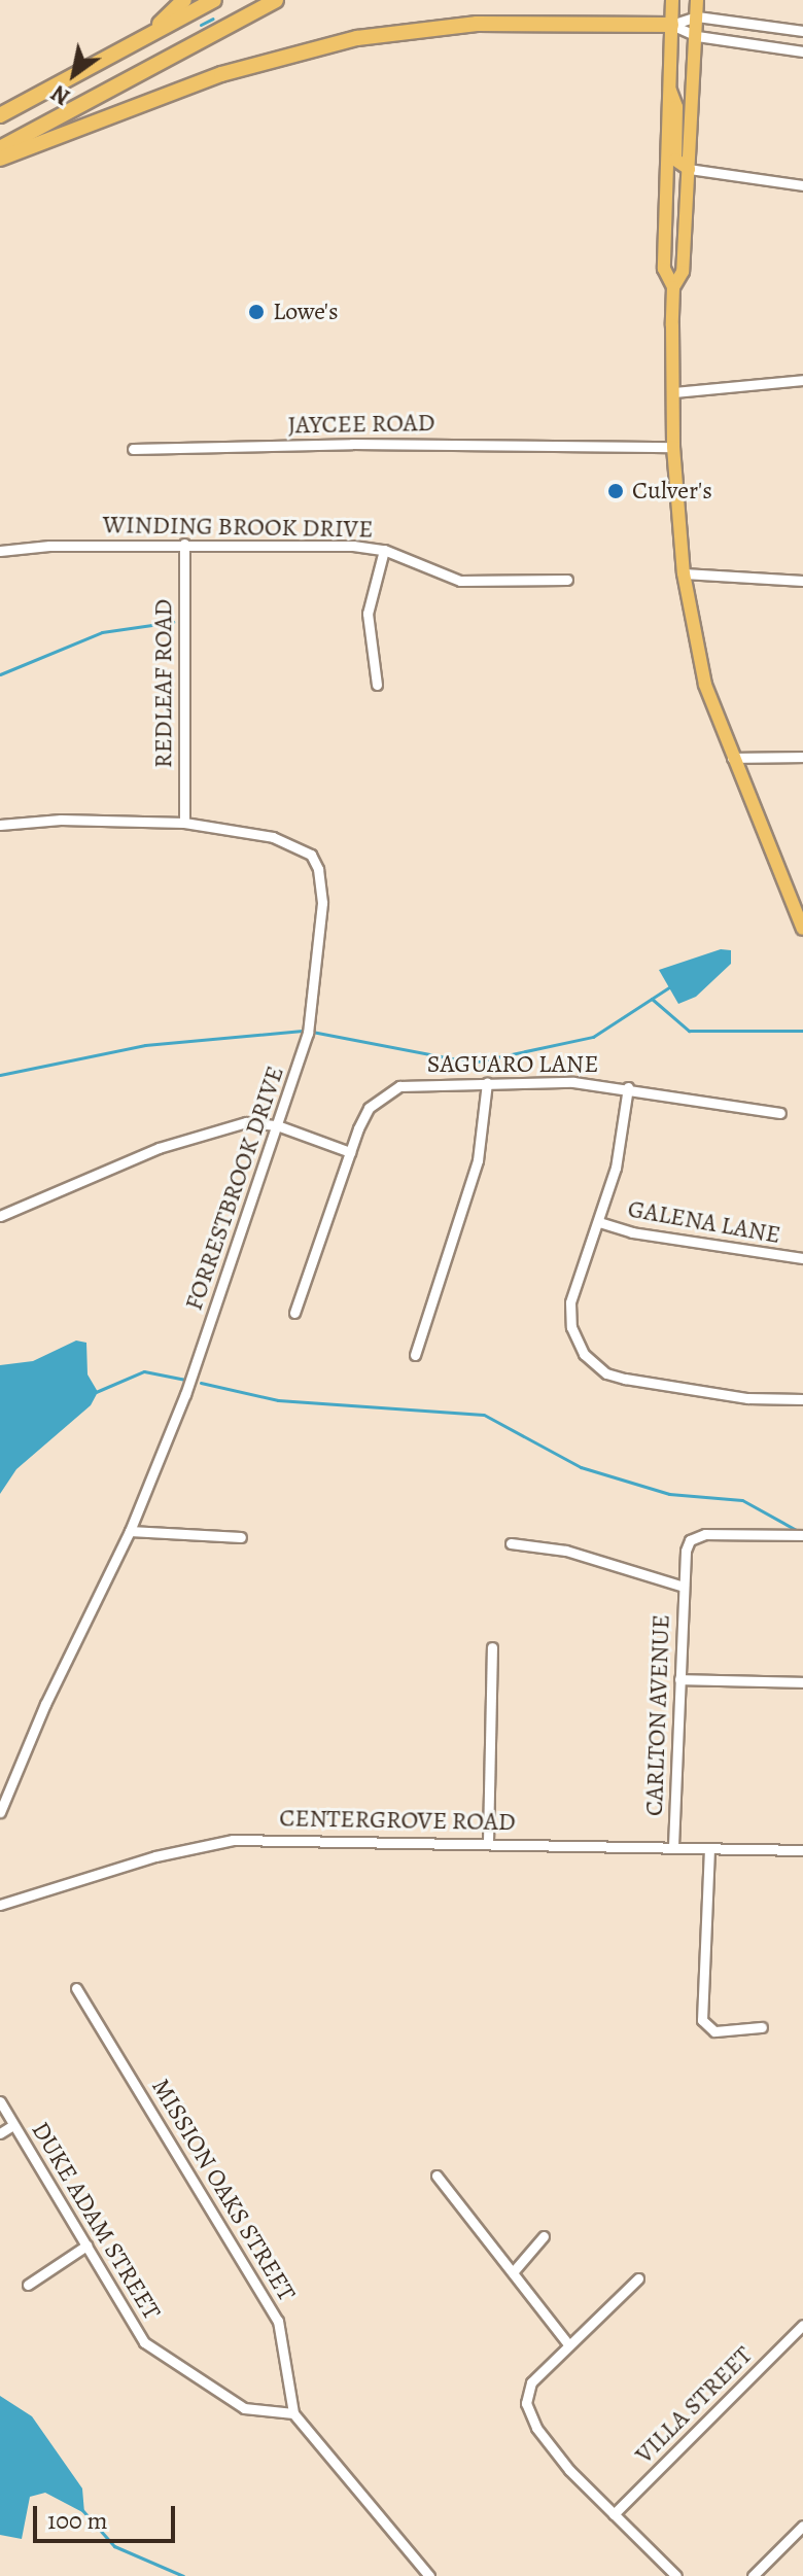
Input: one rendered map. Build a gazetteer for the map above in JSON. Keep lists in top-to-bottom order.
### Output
{
  "streets": {
    "street": [
      "JAYCEE ROAD",
      "WINDING BROOK DRIVE",
      "REDLEAF ROAD",
      "SAGUARO LANE",
      "FORRESTBROOK DRIVE",
      "GALENA LANE",
      "CARLTON AVENUE",
      "CENTERGROVE ROAD",
      "MISSION OAKS STREET",
      "DUKE ADAM STREET",
      "VILLA STREET"
    ]
  },
  "crossings": [
    ["WINDING BROOK DRIVE", "REDLEAF ROAD"],
    ["REDLEAF ROAD", "FORRESTBROOK DRIVE"],
    ["CARLTON AVENUE", "CENTERGROVE ROAD"],
    ["MISSION OAKS STREET", "DUKE ADAM STREET"]
  ],
  "places": ["Lowe's", "Culver's"],
  "scale_bar": "100 m",
  "north": "bottom left"
}
